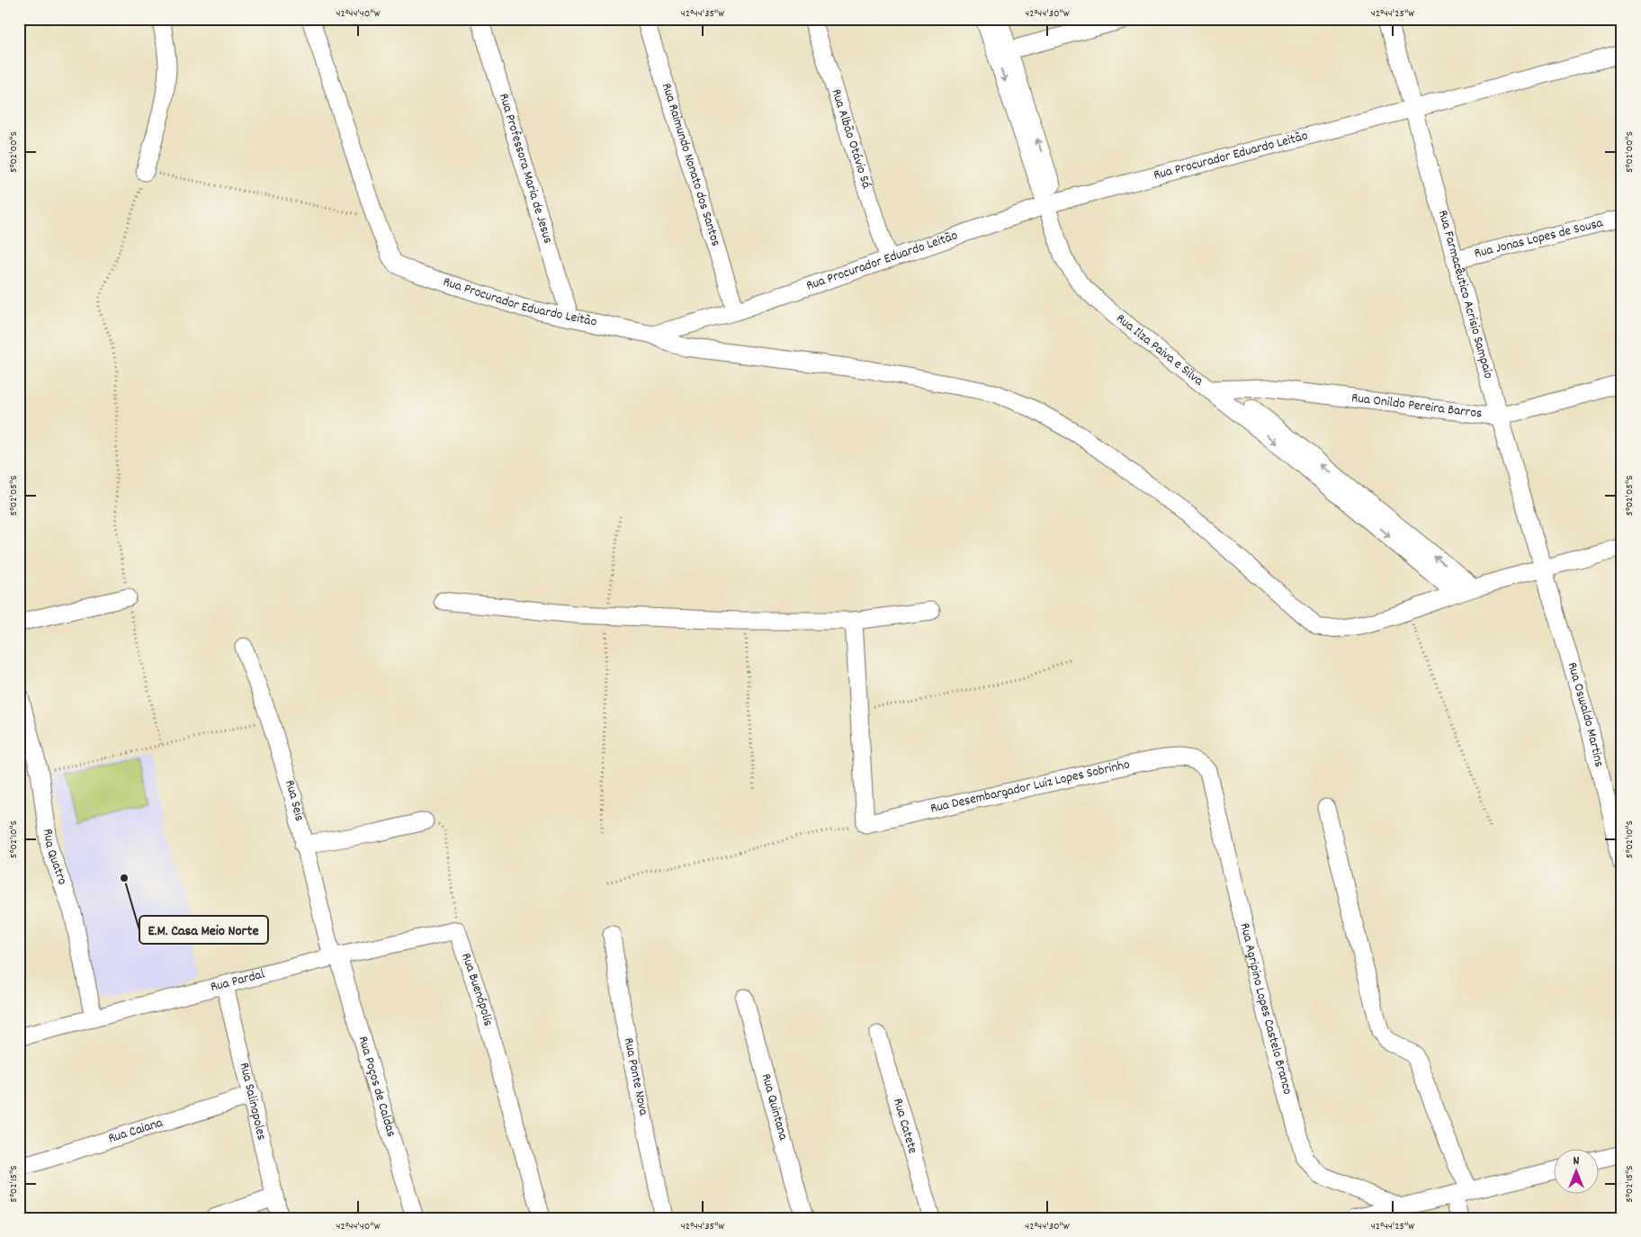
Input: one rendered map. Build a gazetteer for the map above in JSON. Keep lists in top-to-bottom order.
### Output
{
  "streets": {
    "street": [
      "Rua Albão Otávio Sá",
      "Rua Procurador Eduardo Leitão",
      "Rua Raimundo Nonato dos Santos",
      "Rua Professora Maria de Jesus",
      "Rua Jonas Lopes de Sousa",
      "Rua Farmacêutico Acrisio Sampaio",
      "Rua Ilza Paiva e Silva",
      "Rua Onildo Pereira Barros",
      "Rua Oswaldo Martins",
      "Rua Desembargador Luiz Lopes Sobrinho",
      "Rua Seis",
      "Rua Quatro",
      "Rua Pardal",
      "Rua Buenópolis",
      "Rua Agripino Lopes Castelo Branco",
      "Rua Ponte Nova",
      "Rua Poços de Caldas",
      "Rua Salinopoles",
      "Rua Quintana",
      "Rua Catete",
      "Rua Caiana"
    ]
  },
  "crossings": [
    ["Rua Albão Otávio Sá", "Rua Procurador Eduardo Leitão"],
    ["Rua Procurador Eduardo Leitão", "Rua Raimundo Nonato dos Santos"],
    ["Rua Procurador Eduardo Leitão", "Rua Professora Maria de Jesus"],
    ["Rua Procurador Eduardo Leitão", "Rua Farmacêutico Acrisio Sampaio"],
    ["Rua Procurador Eduardo Leitão", "Rua Ilza Paiva e Silva"],
    ["Rua Jonas Lopes de Sousa", "Rua Farmacêutico Acrisio Sampaio"],
    ["Rua Farmacêutico Acrisio Sampaio", "Rua Onildo Pereira Barros"],
    ["Rua Farmacêutico Acrisio Sampaio", "Rua Oswaldo Martins"],
    ["Rua Ilza Paiva e Silva", "Rua Onildo Pereira Barros"],
    ["Rua Desembargador Luiz Lopes Sobrinho", "Rua Agripino Lopes Castelo Branco"],
    ["Rua Seis", "Rua Pardal"],
    ["Rua Seis", "Rua Poços de Caldas"],
    ["Rua Quatro", "Rua Pardal"],
    ["Rua Pardal", "Rua Buenópolis"],
    ["Rua Pardal", "Rua Poços de Caldas"],
    ["Rua Pardal", "Rua Salinopoles"],
    ["Rua Salinopoles", "Rua Caiana"]
  ],
  "places": ["E.M. Casa Meio Norte"],
  "north": "top",
  "coordinates": [
    "42°44'40\"W",
    "42°44'35\"W",
    "42°44'30\"W",
    "42°44'25\"W",
    "5°02'00\"S",
    "5°02'05\"S",
    "5°02'10\"S",
    "5°02'15\"S"
  ]
}
